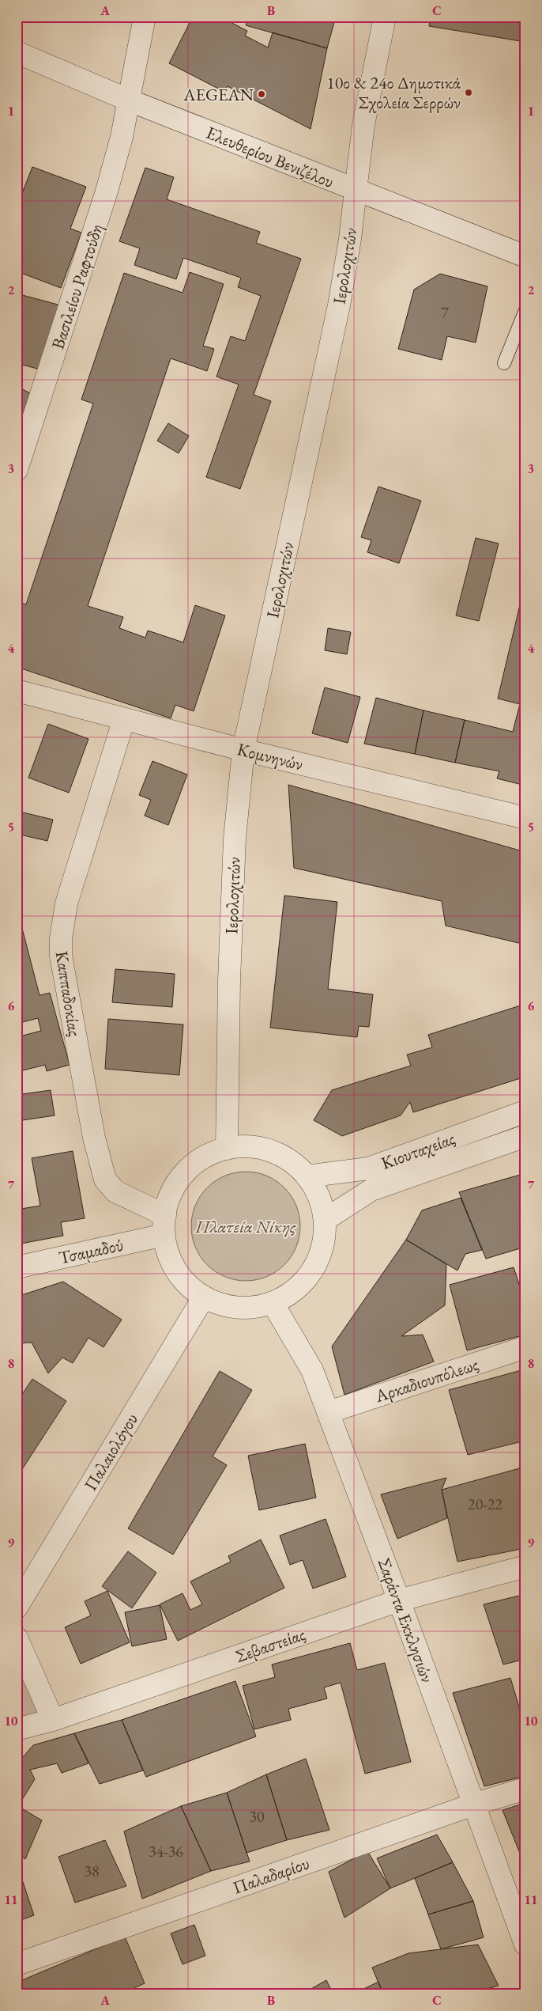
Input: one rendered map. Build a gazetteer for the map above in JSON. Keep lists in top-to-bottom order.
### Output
{
  "streets": {
    "street": [
      "Ελευθερίου Βενιζέλου",
      "Ιερολοχιτών",
      "Βασιλείου Ραφτούδη",
      "Κομνηνών",
      "Καππαδοκίας",
      "Κιουταχείας",
      "Τσαμαδού",
      "Αρκαδιουπόλεως",
      "Παλαιολόγου",
      "Σαράντα Εκκλησιών",
      "Σεβαστείας",
      "Παλαδαρίου"
    ]
  },
  "crossings": [
    ["Ελευθερίου Βενιζέλου", "Ιερολοχιτών"],
    ["Ελευθερίου Βενιζέλου", "Βασιλείου Ραφτούδη"],
    ["Ιερολοχιτών", "Κομνηνών"],
    ["Κομνηνών", "Καππαδοκίας"],
    ["Καππαδοκίας", "Τσαμαδού"],
    ["Αρκαδιουπόλεως", "Σαράντα Εκκλησιών"],
    ["Σαράντα Εκκλησιών", "Σεβαστείας"],
    ["Σαράντα Εκκλησιών", "Παλαδαρίου"]
  ],
  "parks": ["Πλατεία Νίκης"],
  "places": ["10ο & 24ο Δημοτικά Σχολεία Σερρών", "AEGEAN"],
  "house_numbers": [
    "7",
    "20-22",
    "30",
    "34-36",
    "38"
  ],
  "grid": {
    "columns": ["A", "B", "C"],
    "rows": [
      "1",
      "2",
      "3",
      "4",
      "5",
      "6",
      "7",
      "8",
      "9",
      "10",
      "11"
    ]
  }
}
